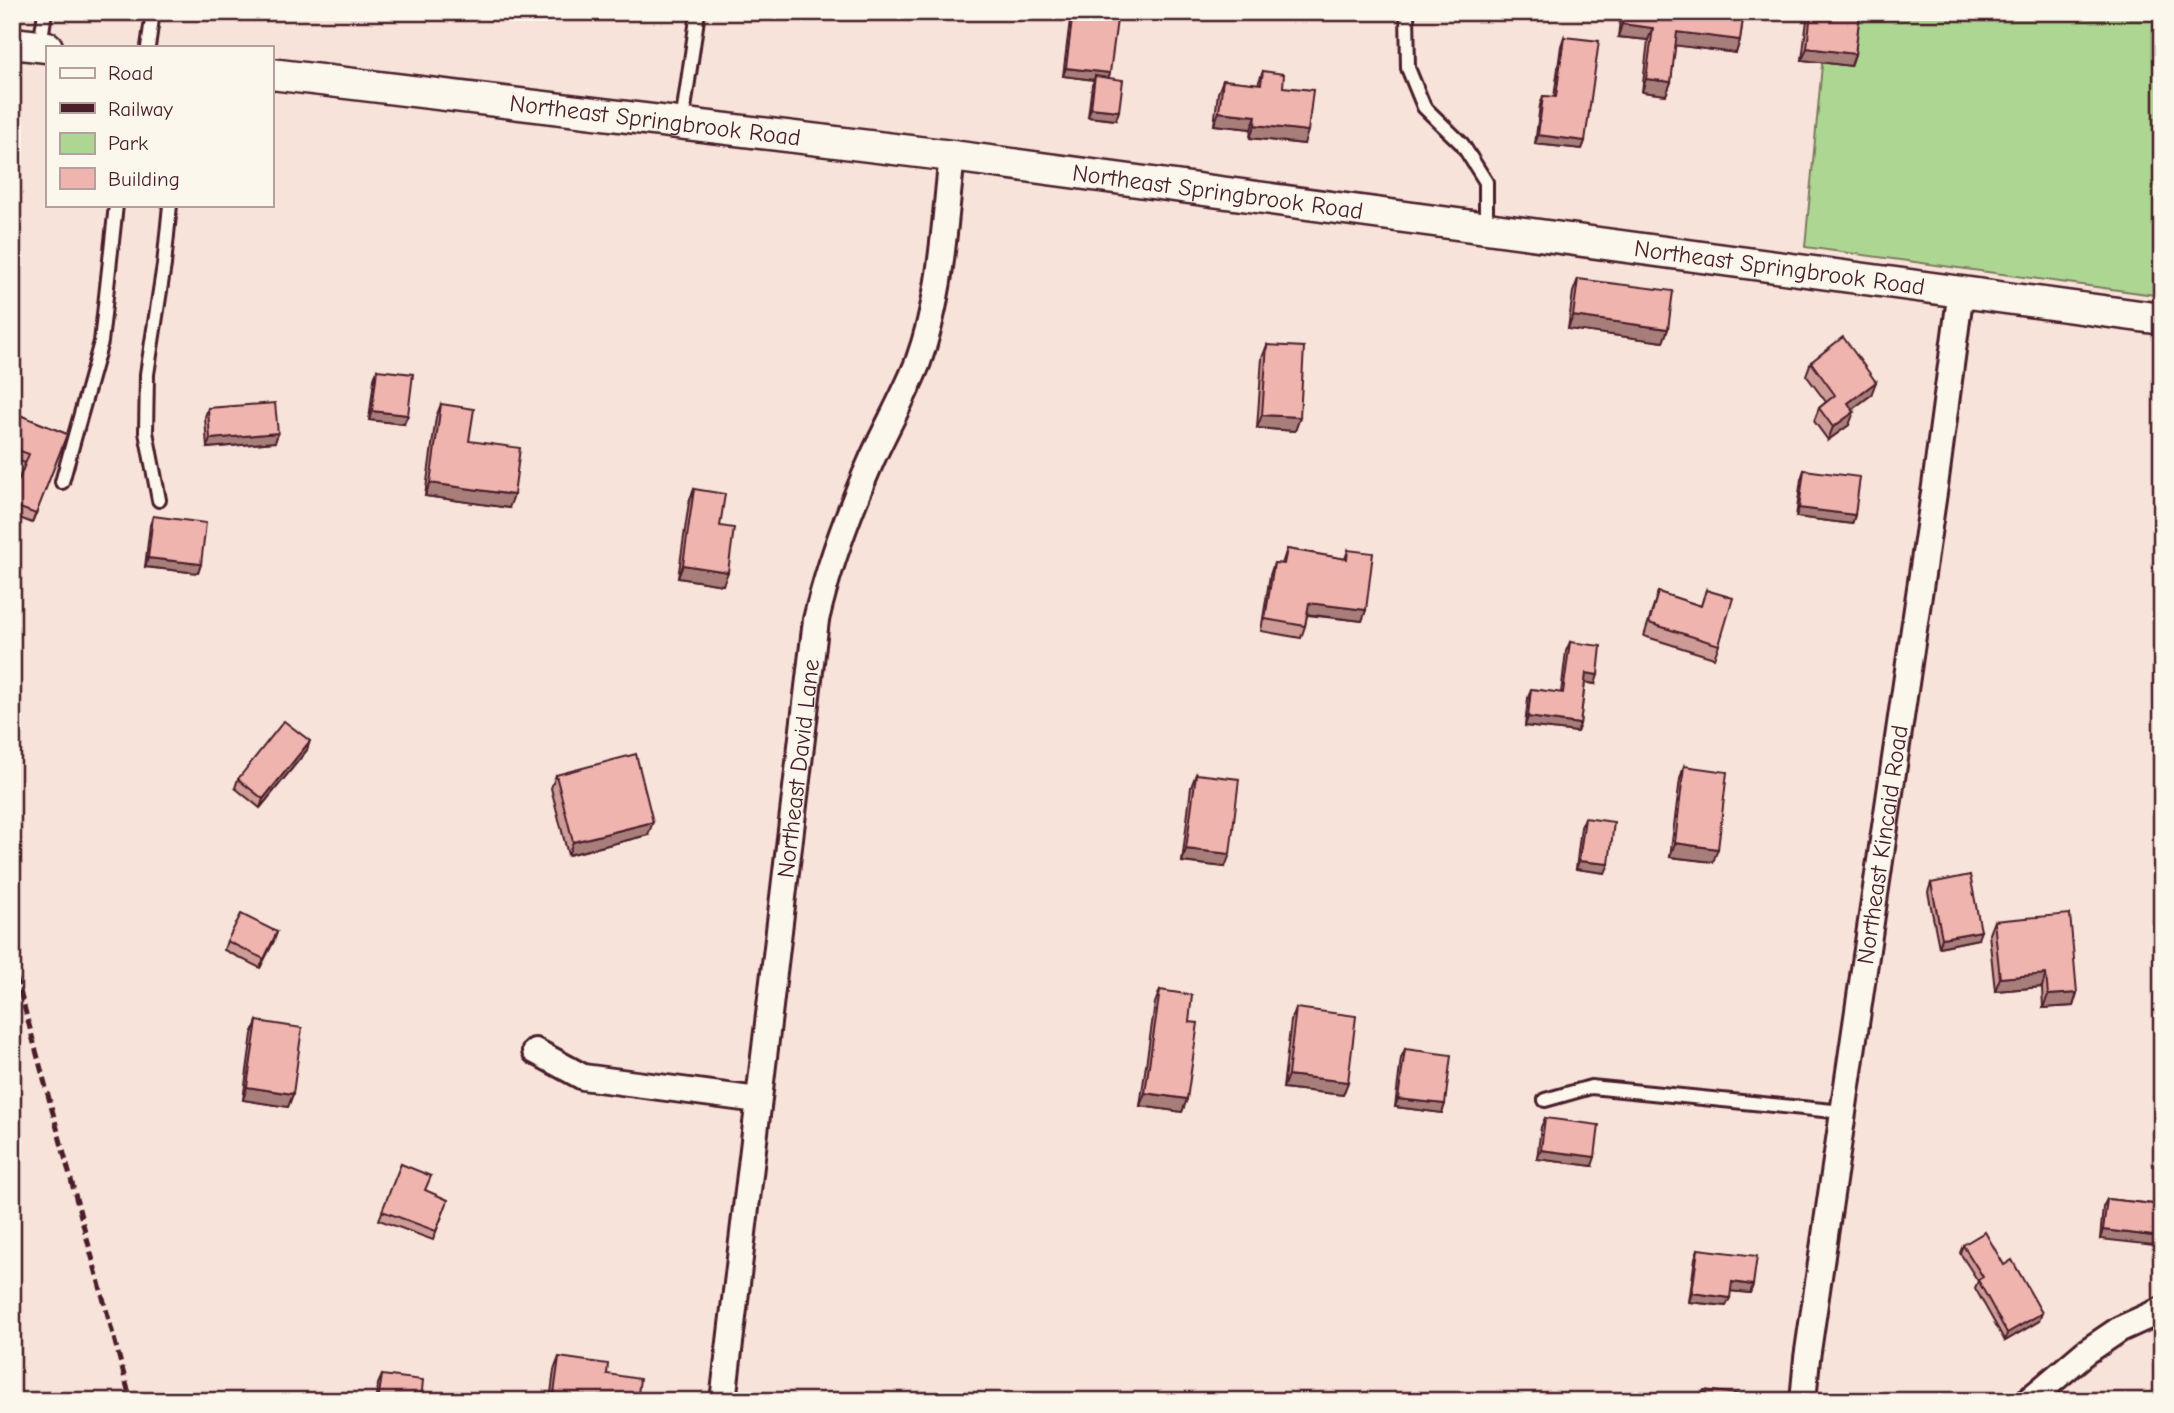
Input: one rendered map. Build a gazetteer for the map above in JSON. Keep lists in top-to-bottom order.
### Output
{
  "streets": {
    "street": ["Northeast Springbrook Road", "Northeast David Lane", "Northeast Kincaid Road"]
  },
  "crossings": [
    ["Northeast Springbrook Road", "Northeast David Lane"],
    ["Northeast Springbrook Road", "Northeast Kincaid Road"]
  ],
  "legend": [
    "Road",
    "Railway",
    "Park",
    "Building"
  ]
}
